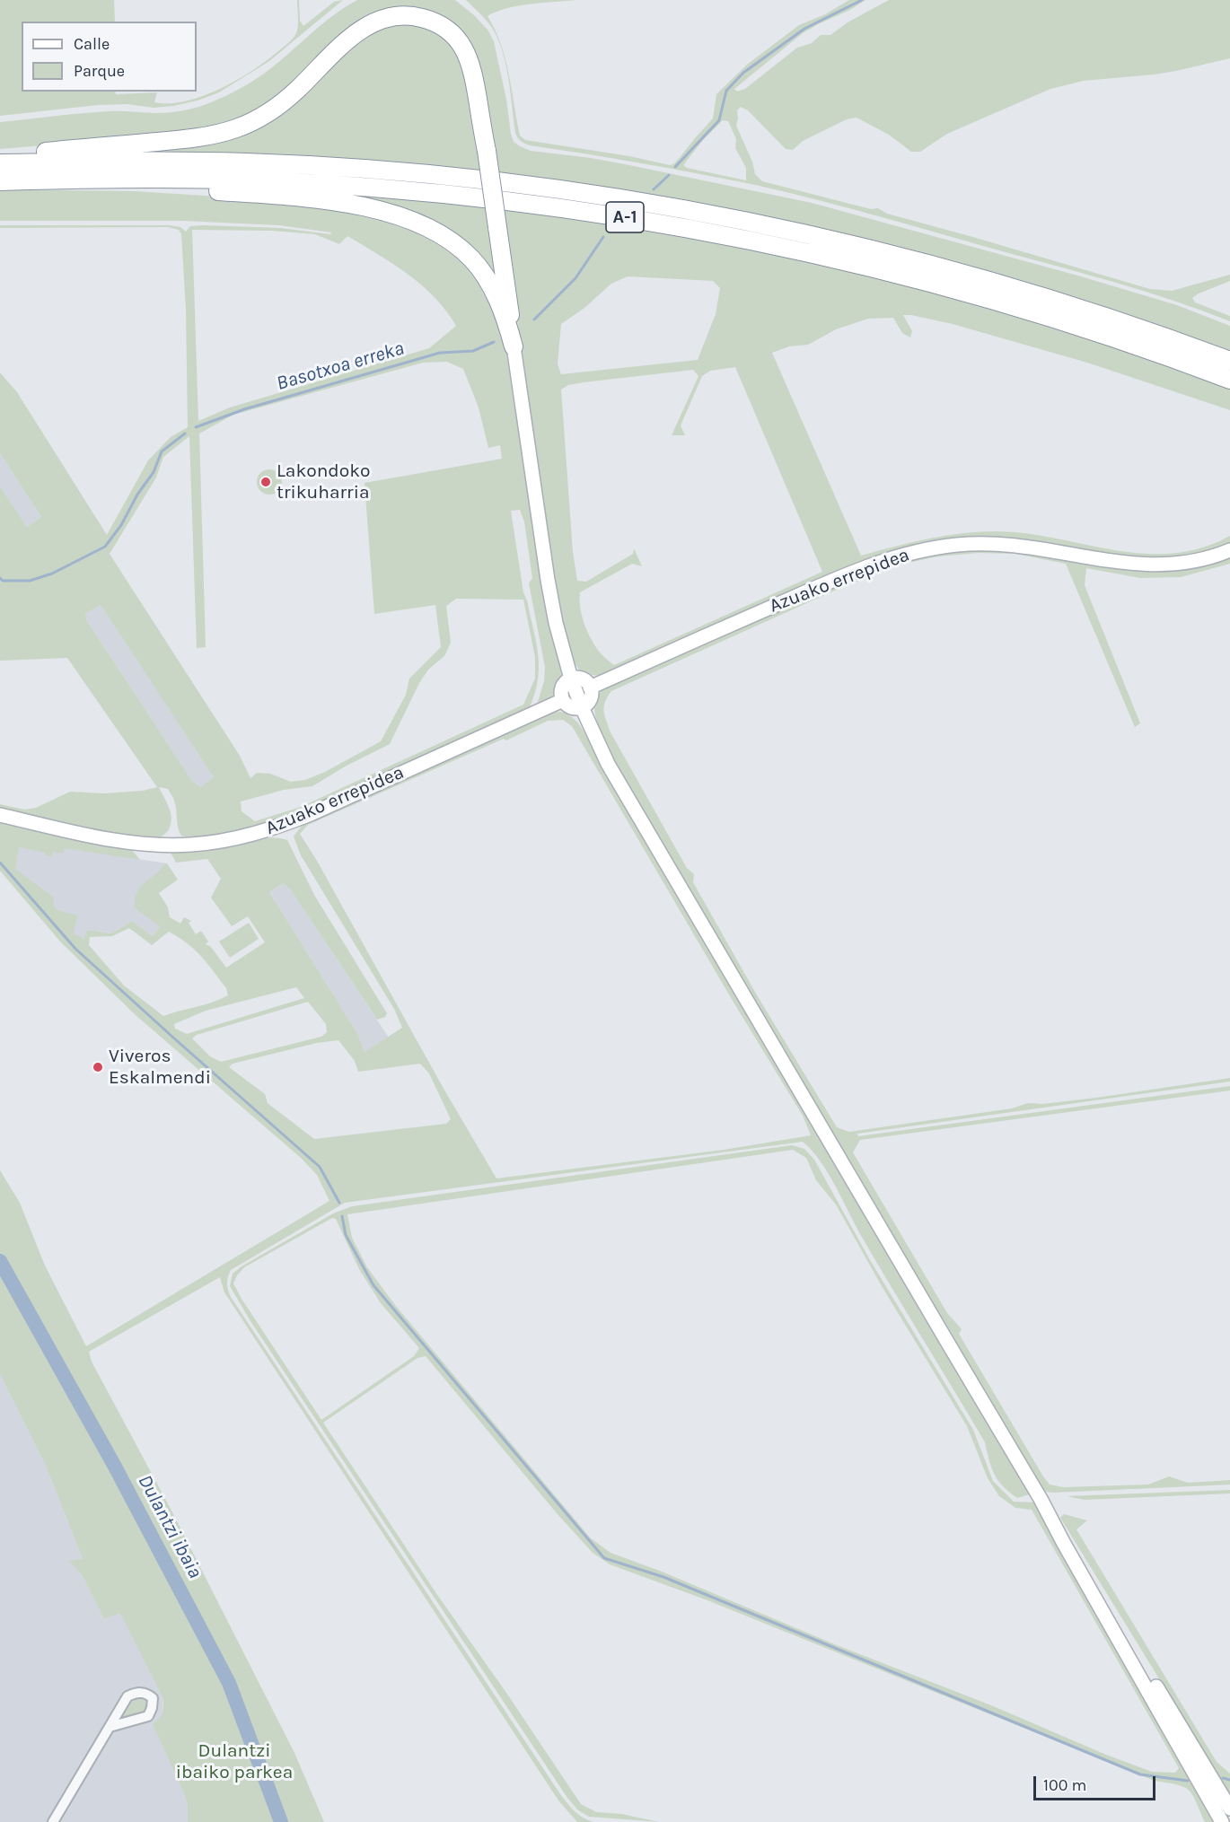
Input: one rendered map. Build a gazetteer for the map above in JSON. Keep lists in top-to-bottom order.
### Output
{
  "streets": {
    "highway": ["A-1"],
    "main road": ["Azuako errepidea"]
  },
  "water": ["Basotxoa erreka", "Dulantzi ibaia"],
  "parks": ["Dulantzi ibaiko parkea"],
  "places": ["Lakondoko trikuharria", "Viveros Eskalmendi"],
  "legend": ["Calle", "Parque"],
  "scale_bar": "100 m"
}
